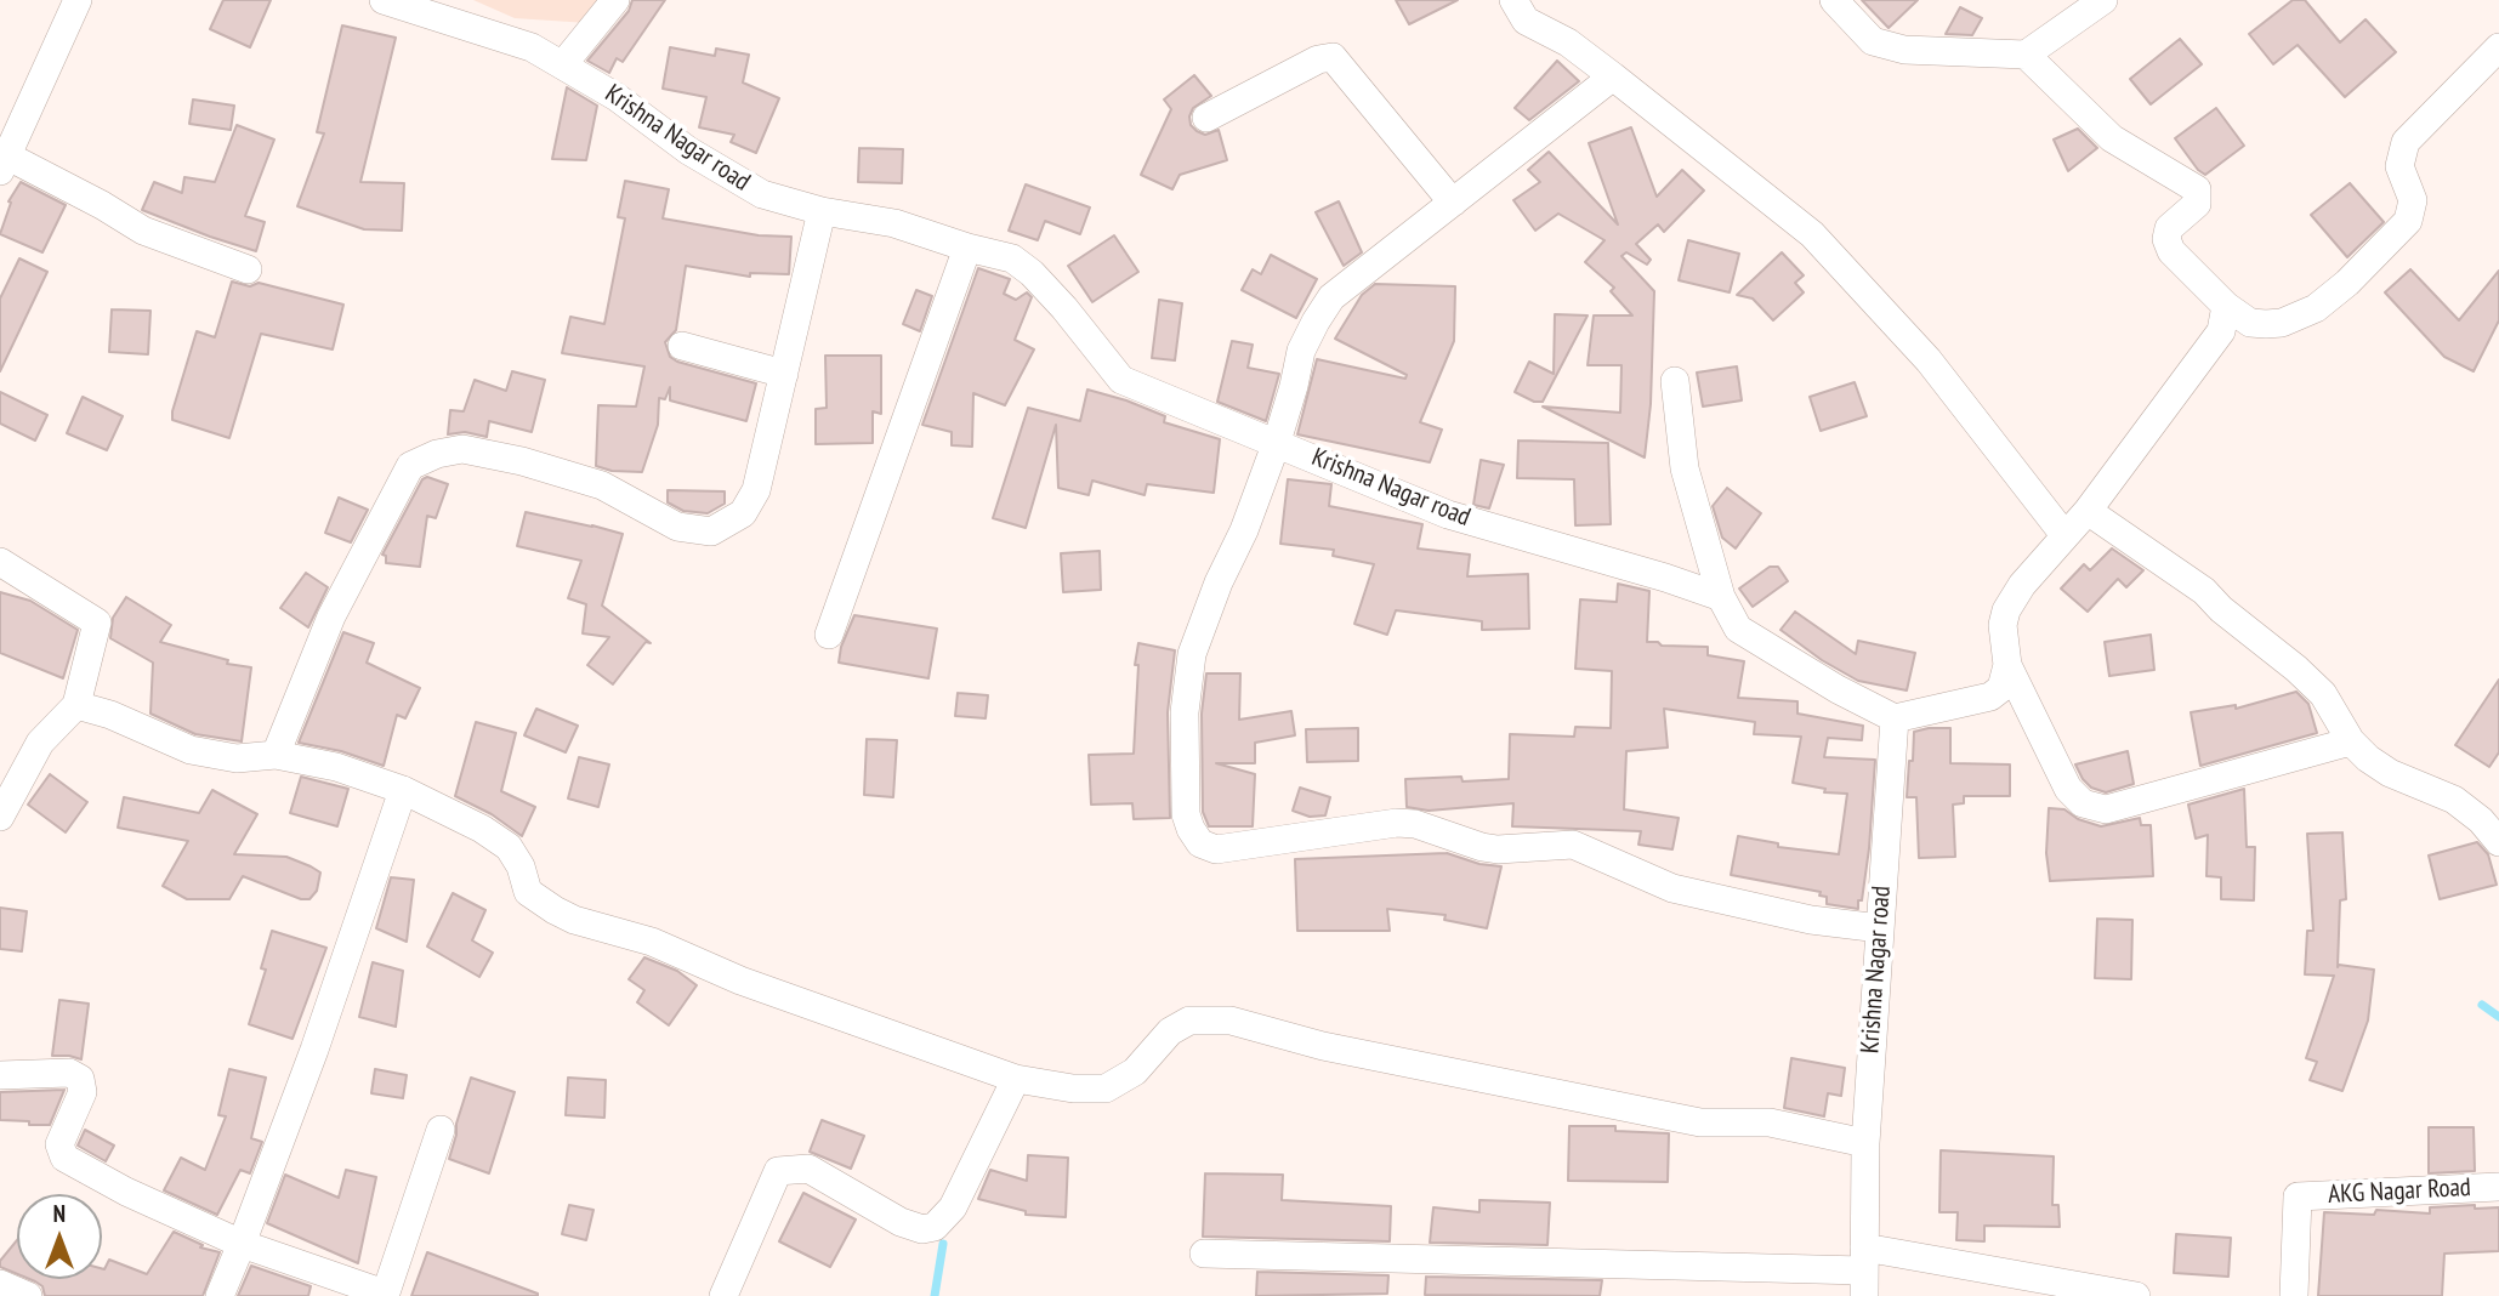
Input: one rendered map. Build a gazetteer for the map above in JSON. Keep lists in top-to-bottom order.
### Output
{
  "streets": {
    "street": ["Krishna Nagar road", "AKG Nagar Road"]
  },
  "north": "top"
}
